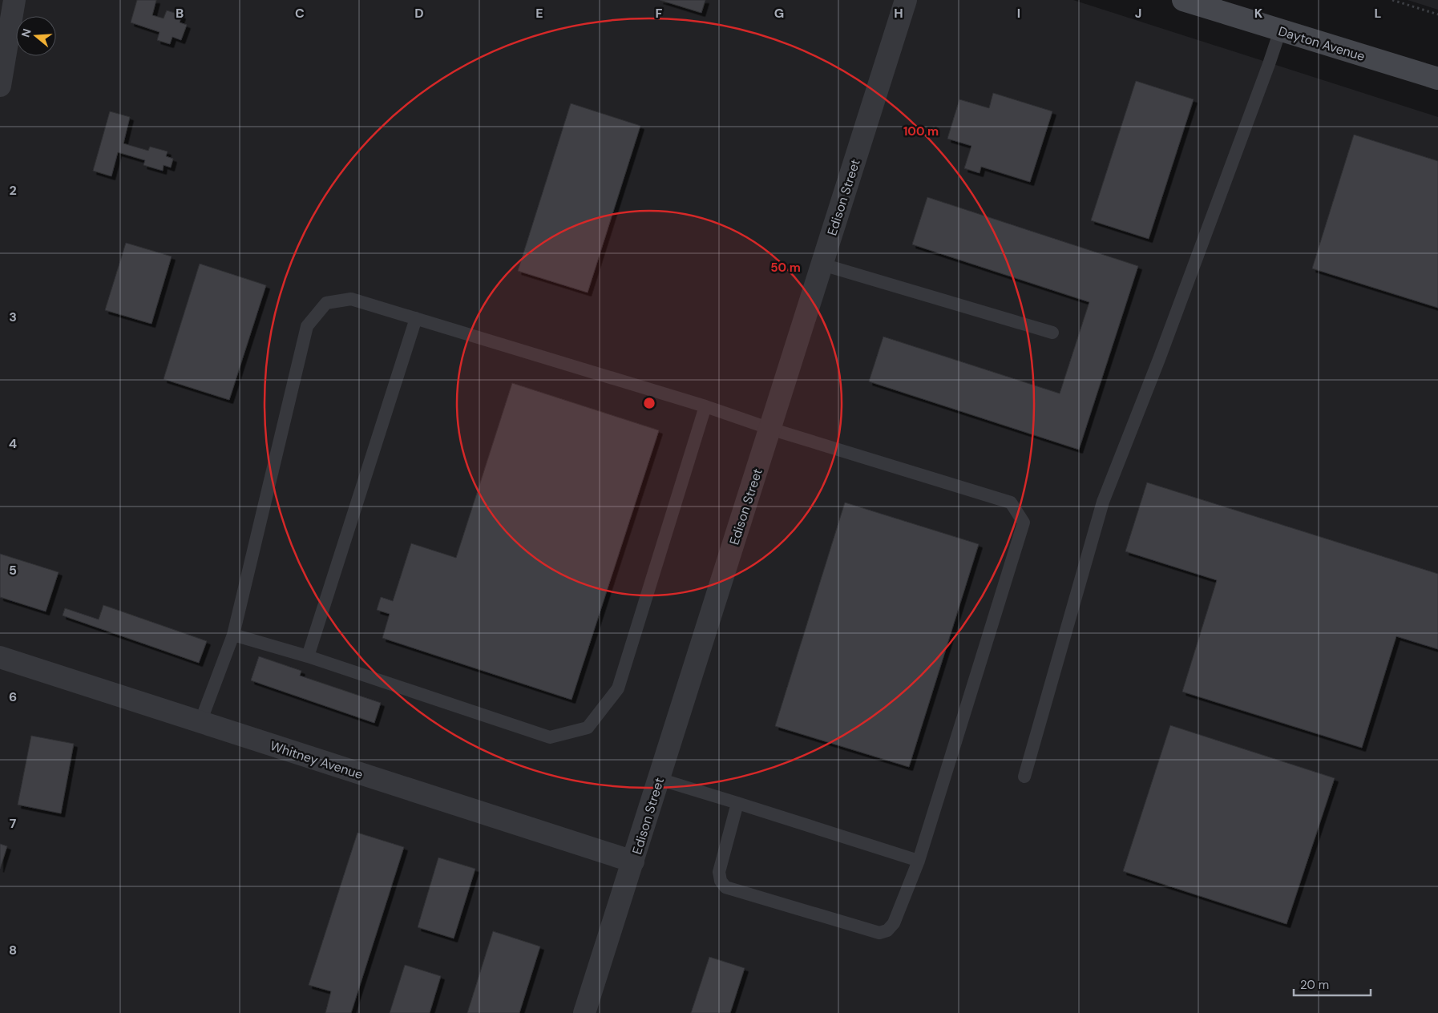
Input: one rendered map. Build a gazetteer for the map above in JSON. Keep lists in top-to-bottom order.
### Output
{
  "streets": {
    "main road": ["Dayton Avenue"],
    "street": ["Edison Street", "Whitney Avenue"]
  },
  "crossings": [
    ["Edison Street", "Whitney Avenue"]
  ],
  "scale_bar": "20 m",
  "north": "left",
  "grid": {
    "columns": [
      "B",
      "C",
      "D",
      "E",
      "F",
      "G",
      "H",
      "I",
      "J",
      "K",
      "L"
    ],
    "rows": [
      "2",
      "3",
      "4",
      "5",
      "6",
      "7",
      "8"
    ]
  },
  "rings": ["100 m", "50 m"]
}
